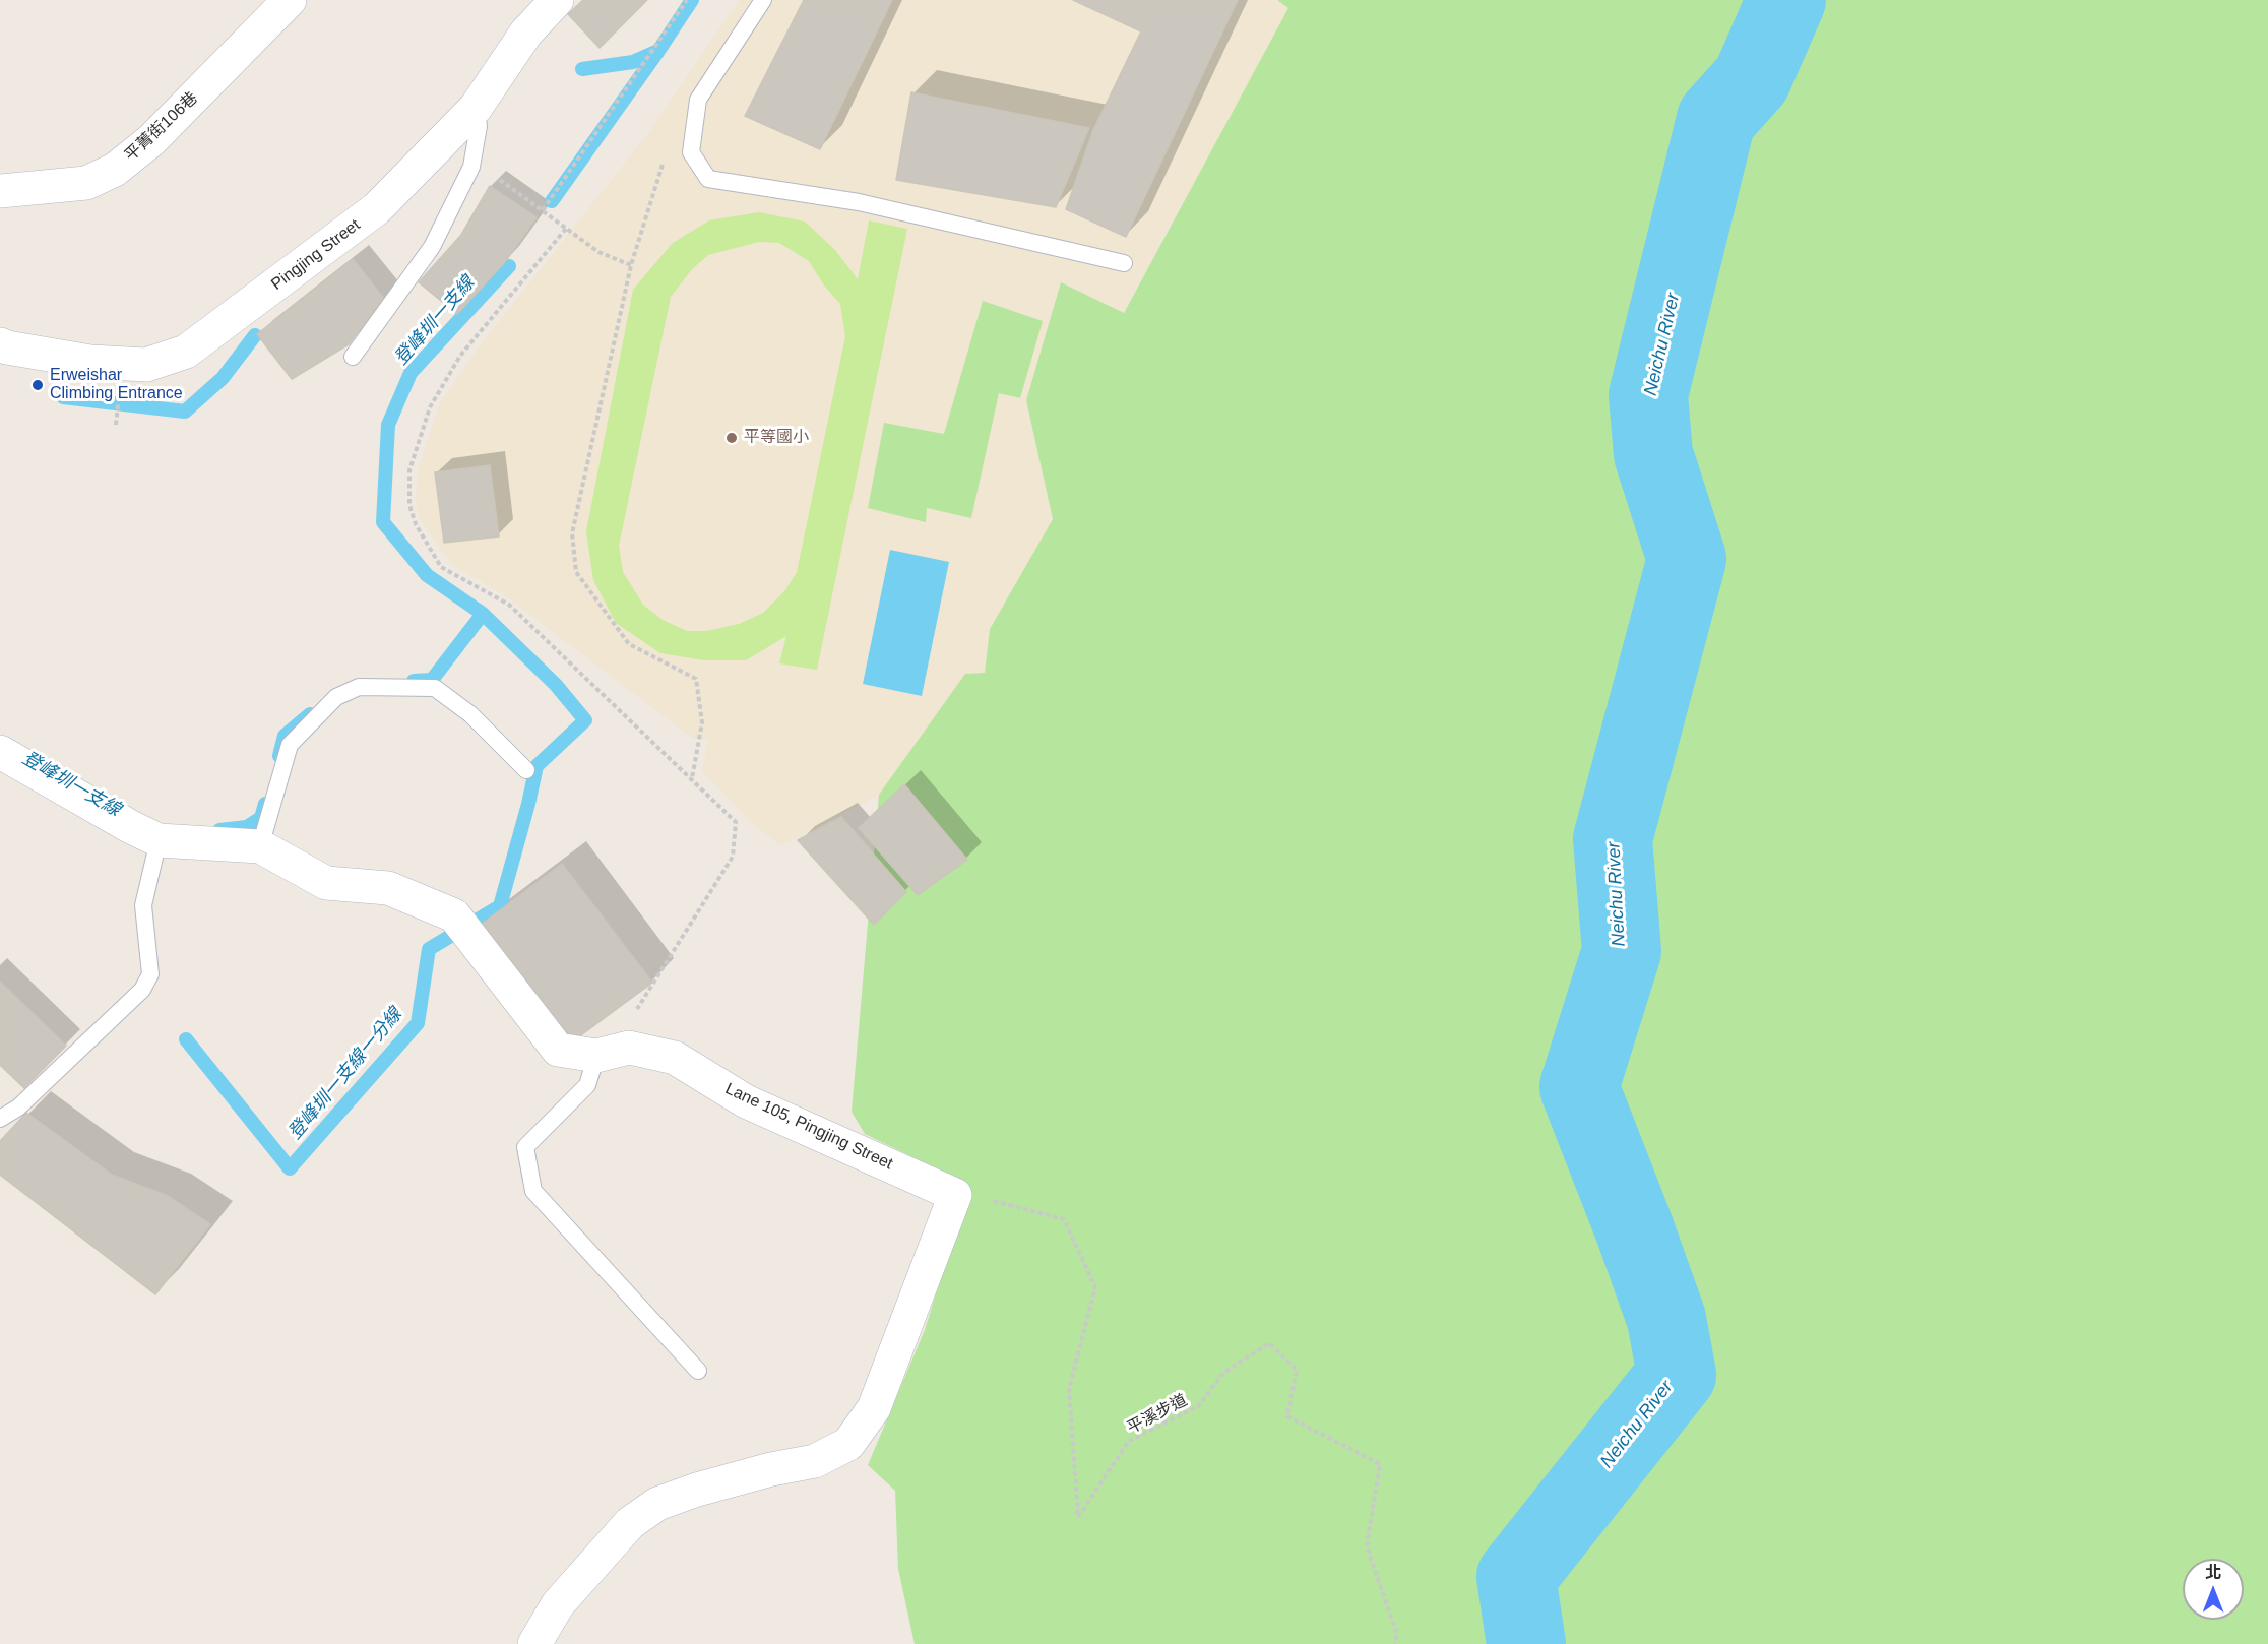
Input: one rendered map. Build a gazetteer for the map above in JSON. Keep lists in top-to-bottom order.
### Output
{
  "streets": {
    "street": ["平菁街106巷", "Pingjing Street", "Lane 105, Pingjing Street"],
    "path": ["平溪步道"]
  },
  "crossings": [
    ["Lane 105, Pingjing Street", "平溪步道"]
  ],
  "water": ["登峰圳一支線", "Neichu River", "登峰圳一支線一分線"],
  "places": ["Erweishar Climbing Entrance", "平等國小"],
  "north": "top"
}
